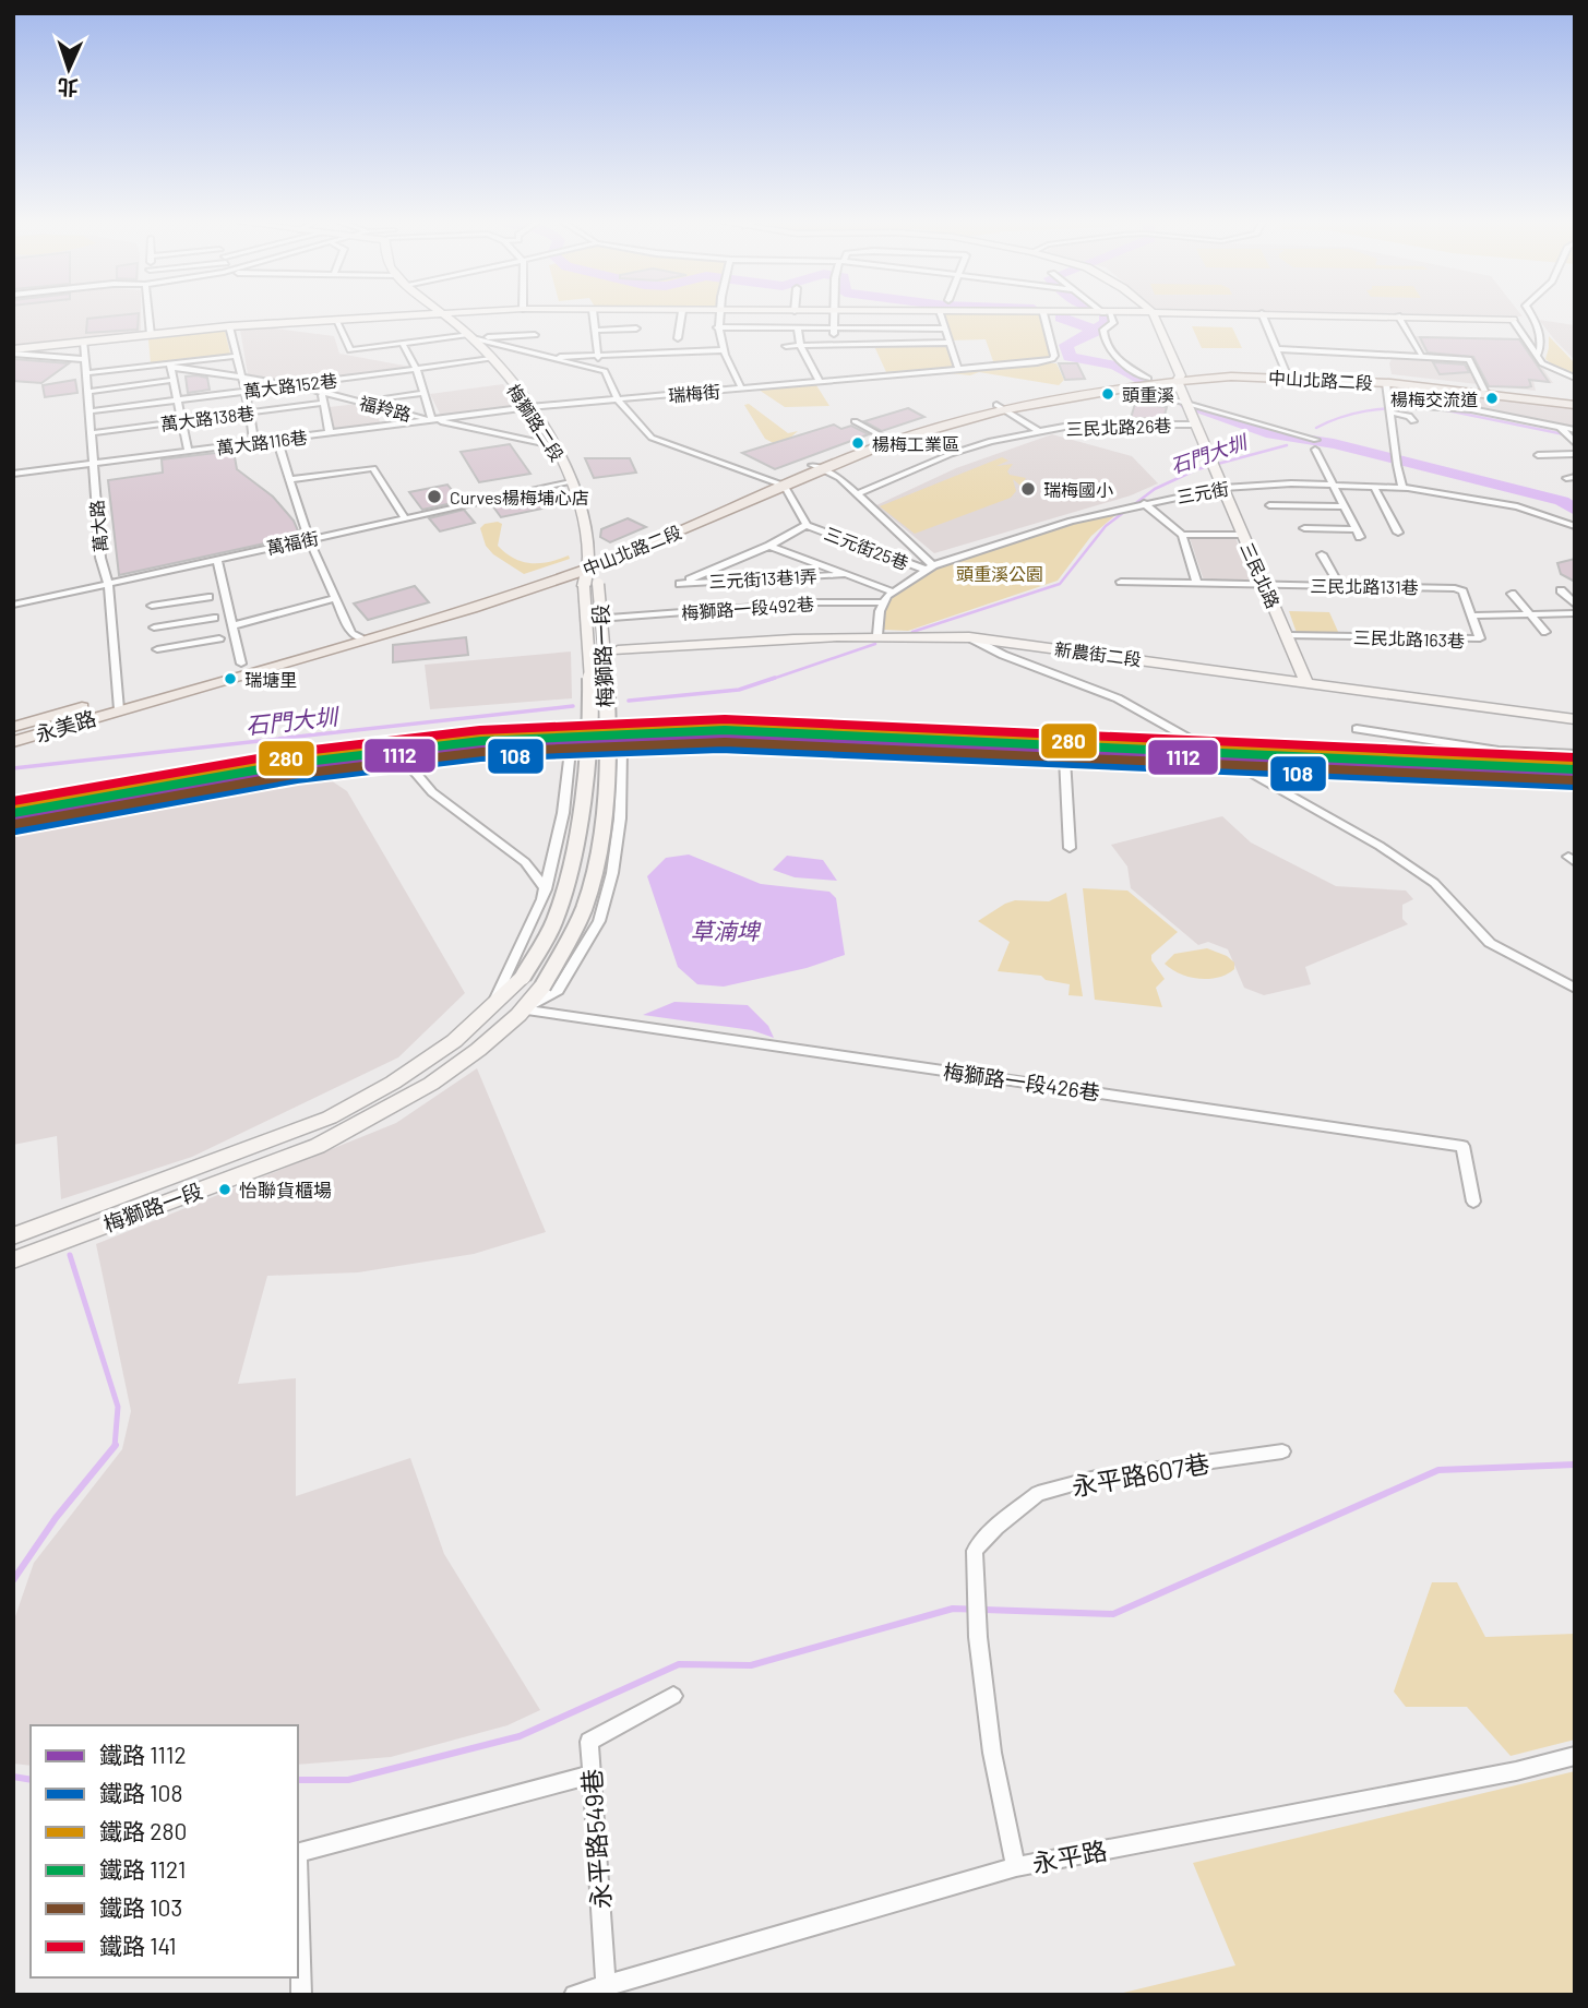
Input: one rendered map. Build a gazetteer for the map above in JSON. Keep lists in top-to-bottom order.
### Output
{
  "streets": {
    "main road": ["中山北路二段", "永美路"],
    "street": [
      "萬大路152巷",
      "瑞梅街",
      "福羚路",
      "萬大路138巷",
      "梅獅路二段",
      "三民北路26巷",
      "萬大路116巷",
      "三元街",
      "萬大路",
      "萬福街",
      "三元街25巷",
      "三民北路",
      "三元街13巷1弄",
      "三民北路131巷",
      "梅獅路一段492巷",
      "三民北路163巷",
      "新農街二段",
      "梅獅路一段",
      "梅獅路一段426巷",
      "永平路607巷",
      "永平路549巷",
      "永平路"
    ]
  },
  "crossings": [
    ["中山北路二段", "梅獅路二段"],
    ["中山北路二段", "萬大路"],
    ["中山北路二段", "三民北路"],
    ["中山北路二段", "梅獅路一段"],
    ["中山北路二段", "永美路"],
    ["萬大路152巷", "福羚路"],
    ["萬大路152巷", "梅獅路二段"],
    ["萬大路152巷", "萬大路"],
    ["瑞梅街", "福羚路"],
    ["瑞梅街", "梅獅路二段"],
    ["瑞梅街", "萬大路116巷"],
    ["福羚路", "萬大路138巷"],
    ["福羚路", "梅獅路二段"],
    ["福羚路", "萬大路116巷"],
    ["萬大路138巷", "萬大路"],
    ["梅獅路二段", "萬福街"],
    ["梅獅路二段", "梅獅路一段"],
    ["三民北路26巷", "三民北路"],
    ["萬大路116巷", "萬大路"],
    ["三元街", "三元街25巷"],
    ["三元街", "三民北路"],
    ["三元街", "梅獅路一段492巷"],
    ["三元街", "新農街二段"],
    ["萬大路", "萬福街"],
    ["萬大路", "永美路"],
    ["三民北路", "三民北路131巷"],
    ["三民北路", "三民北路163巷"],
    ["三民北路", "新農街二段"],
    ["三民北路131巷", "三民北路163巷"],
    ["梅獅路一段", "梅獅路一段426巷"],
    ["永平路607巷", "永平路"],
    ["永平路549巷", "永平路"]
  ],
  "water": ["石門大圳", "草湳埤"],
  "parks": ["頭重溪公園"],
  "places": [
    "頭重溪",
    "楊梅交流道",
    "楊梅工業區",
    "瑞梅國小",
    "Curves楊梅埔心店",
    "瑞塘里",
    "怡聯貨櫃場"
  ],
  "lines": [
    "rail line 141",
    "rail line 280",
    "rail line 1121",
    "rail line 1112",
    "rail line 103",
    "rail line 108"
  ],
  "legend": [
    "鐵路 1112",
    "鐵路 108",
    "鐵路 280",
    "鐵路 1121",
    "鐵路 103",
    "鐵路 141"
  ],
  "north": "bottom"
}
